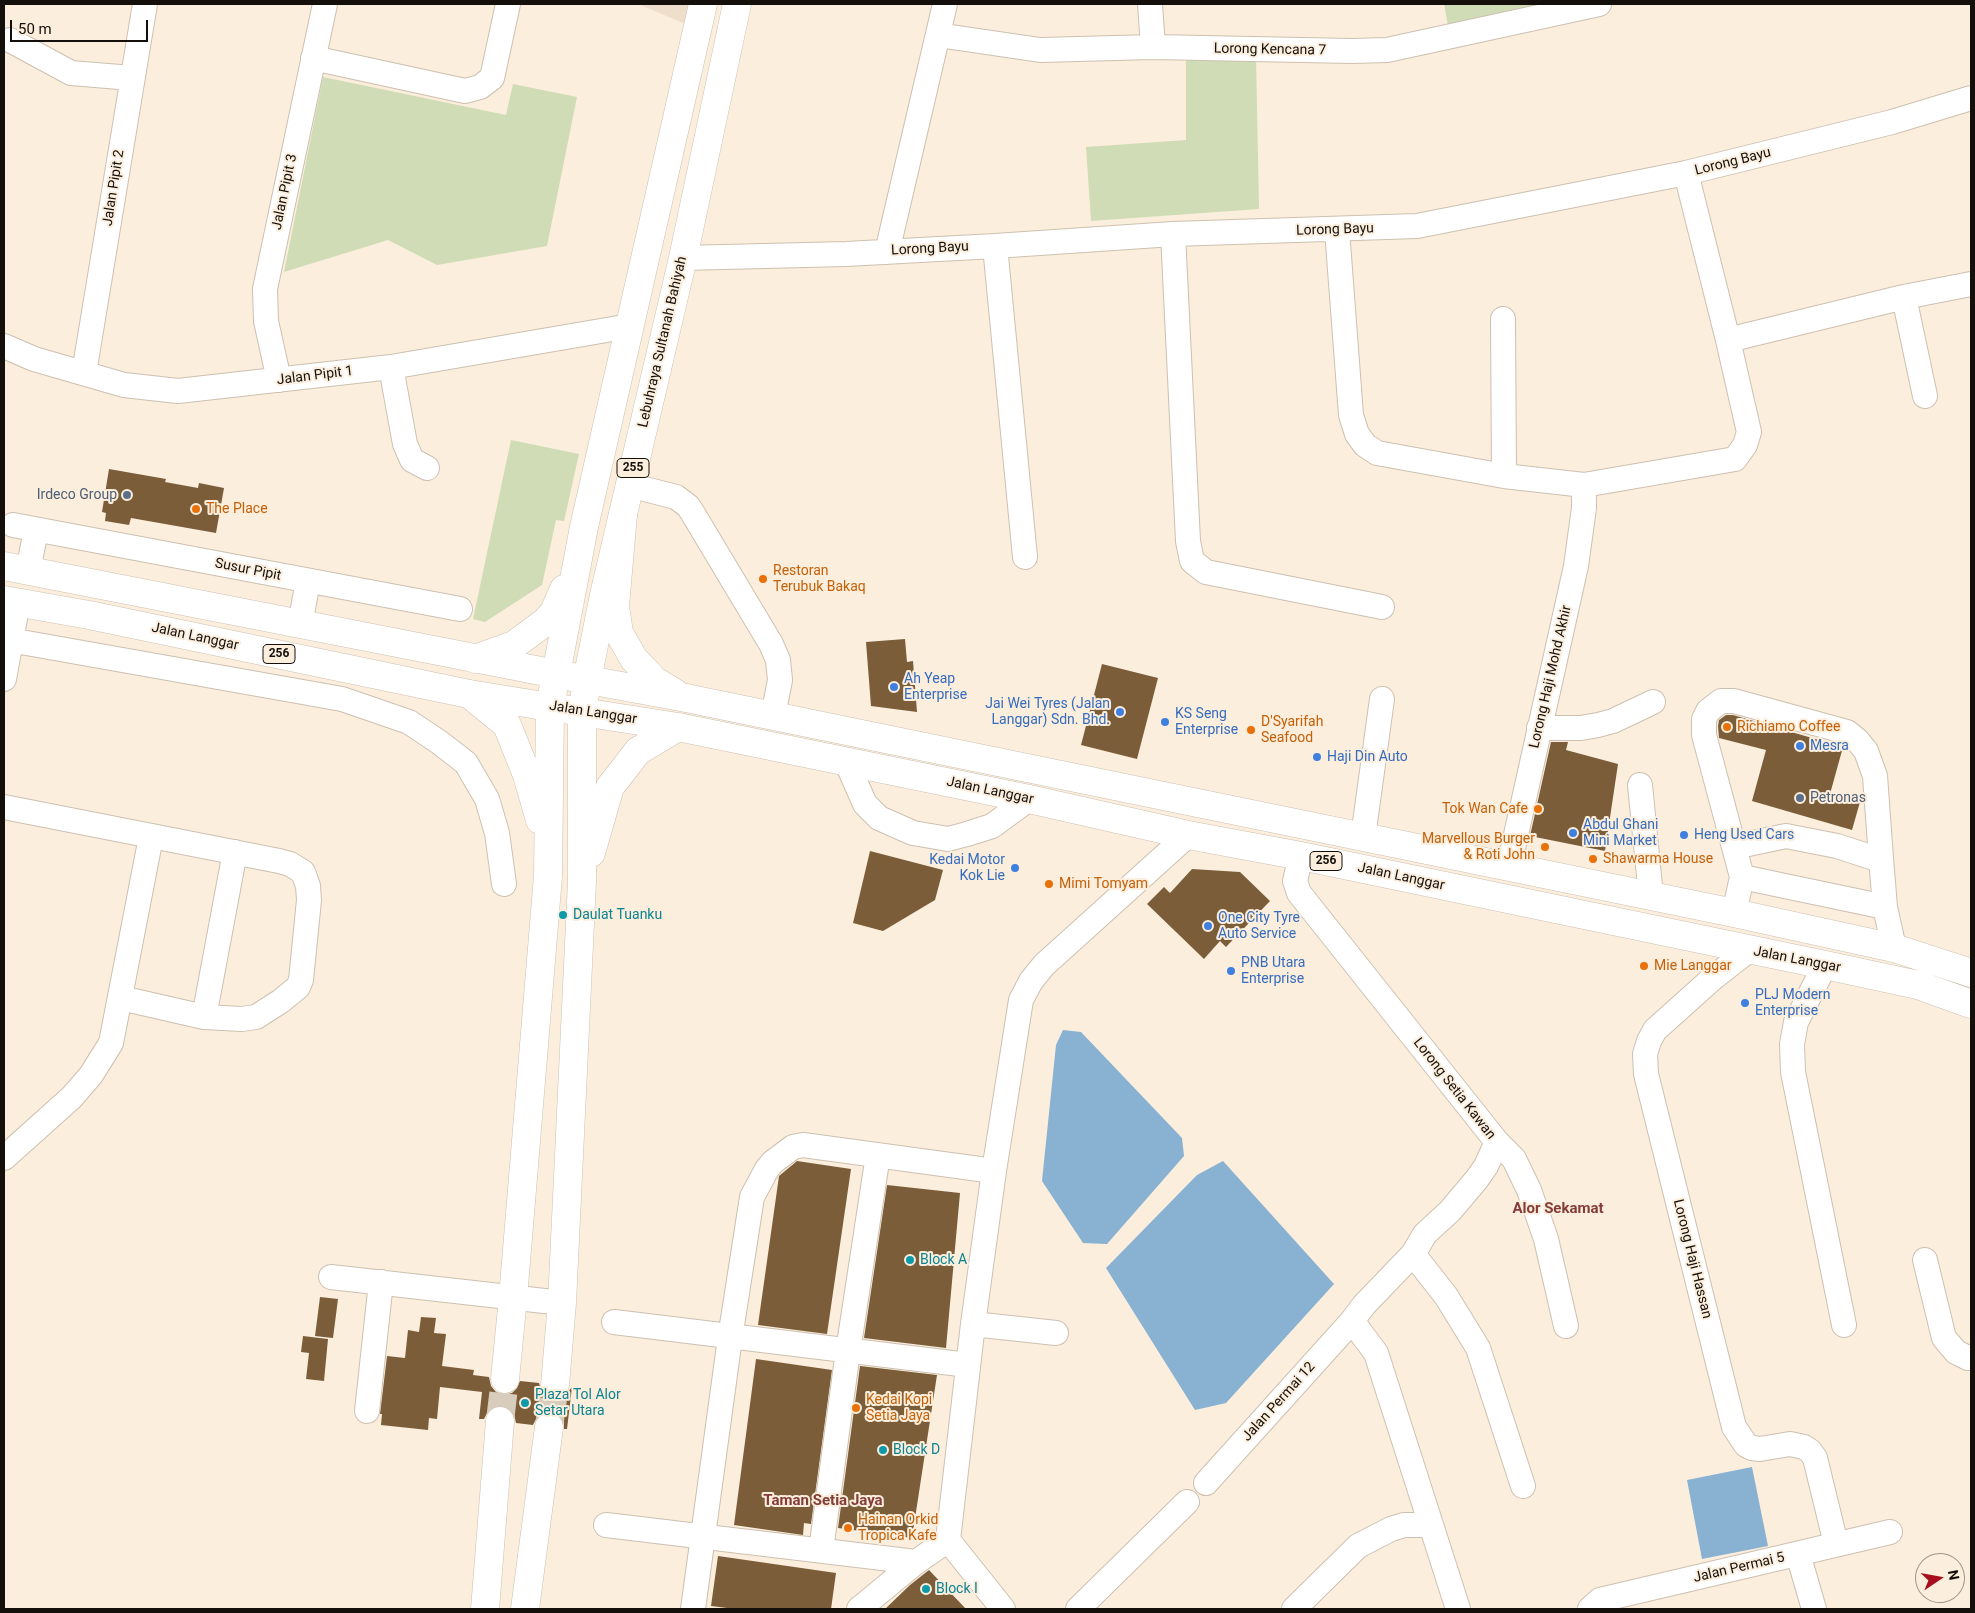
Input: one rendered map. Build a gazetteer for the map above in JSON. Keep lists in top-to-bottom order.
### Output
{
  "streets": {
    "main road": [
      "Lebuhraya Sultanah Bahiyah",
      "255",
      "Jalan Langgar",
      "256"
    ],
    "street": [
      "Lorong Kencana 7",
      "Lorong Bayu",
      "Jalan Pipit 2",
      "Jalan Pipit 3",
      "Jalan Pipit 1",
      "Susur Pipit",
      "Lorong Haji Mohd Akhir",
      "Lorong Setia Kawan",
      "Lorong Haji Hassan",
      "Jalan Permai 12",
      "Jalan Permai 5"
    ]
  },
  "crossings": [
    ["Lorong Bayu", "Lebuhraya Sultanah Bahiyah"],
    ["Jalan Pipit 2", "Jalan Pipit 1"],
    ["Jalan Pipit 3", "Jalan Pipit 1"],
    ["Lebuhraya Sultanah Bahiyah", "255"],
    ["Lebuhraya Sultanah Bahiyah", "256"],
    ["Jalan Pipit 1", "255"],
    ["255", "Jalan Langgar"],
    ["255", "256"],
    ["Susur Pipit", "256"],
    ["Jalan Langgar", "Lorong Setia Kawan"],
    ["Jalan Langgar", "Lorong Haji Hassan"],
    ["256", "Lorong Haji Mohd Akhir"],
    ["Lorong Setia Kawan", "Jalan Permai 12"],
    ["Lorong Haji Hassan", "Jalan Permai 5"]
  ],
  "districts": ["Alor Sekamat", "Taman Setia Jaya"],
  "places": [
    "Irdeco Group",
    "The Place",
    "Restoran Terubuk Bakaq",
    "Ah Yeap Enterprise",
    "Jai Wei Tyres (Jalan Langgar) Sdn. Bhd.",
    "KS Seng Enterprise",
    "Richiamo Coffee",
    "D'Syarifah Seafood",
    "Mesra",
    "Haji Din Auto",
    "Petronas",
    "Tok Wan Cafe",
    "Abdul Ghani Mini Market",
    "Heng Used Cars",
    "Marvellous Burger & Roti John",
    "Shawarma House",
    "Kedai Motor Kok Lie",
    "Mimi Tomyam",
    "Daulat Tuanku",
    "One City Tyre Auto Service",
    "Mie Langgar",
    "PNB Utara Enterprise",
    "PLJ Modern Enterprise",
    "Block A",
    "Plaza Tol Alor Setar Utara",
    "Kedai Kopi Setia Jaya",
    "Block D",
    "Hainan Orkid Tropica Kafe",
    "Block I"
  ],
  "scale_bar": "50 m",
  "north": "right"
}
